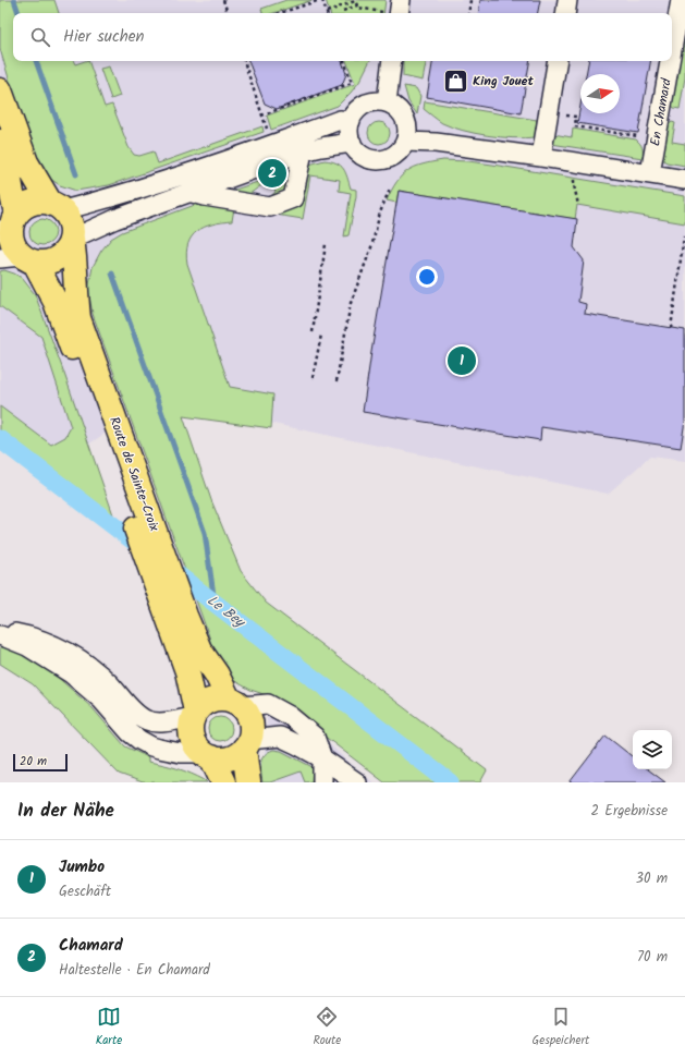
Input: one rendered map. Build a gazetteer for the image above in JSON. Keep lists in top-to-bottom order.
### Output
{
  "streets": {
    "main road": ["Route de Sainte-Croix"],
    "street": ["En Chamard"]
  },
  "water": ["Le Bey"],
  "places": {
    "shop": ["King Jouet"]
  },
  "scale_bar": "20 m",
  "north": "right",
  "page": {
    "search": "Hier suchen",
    "pins": ["2", "1"],
    "scale": "20 m",
    "heading": ["In der Nähe", "2 Ergebnisse"],
    "list": [
      {
        "mark": "1",
        "name": "Jumbo",
        "note": "Geschäft",
        "value": "30 m"
      },
      {
        "mark": "2",
        "name": "Chamard",
        "note": "Haltestelle · En Chamard",
        "value": "70 m"
      }
    ],
    "nav": ["Karte", "Route", "Gespeichert"]
  }
}
